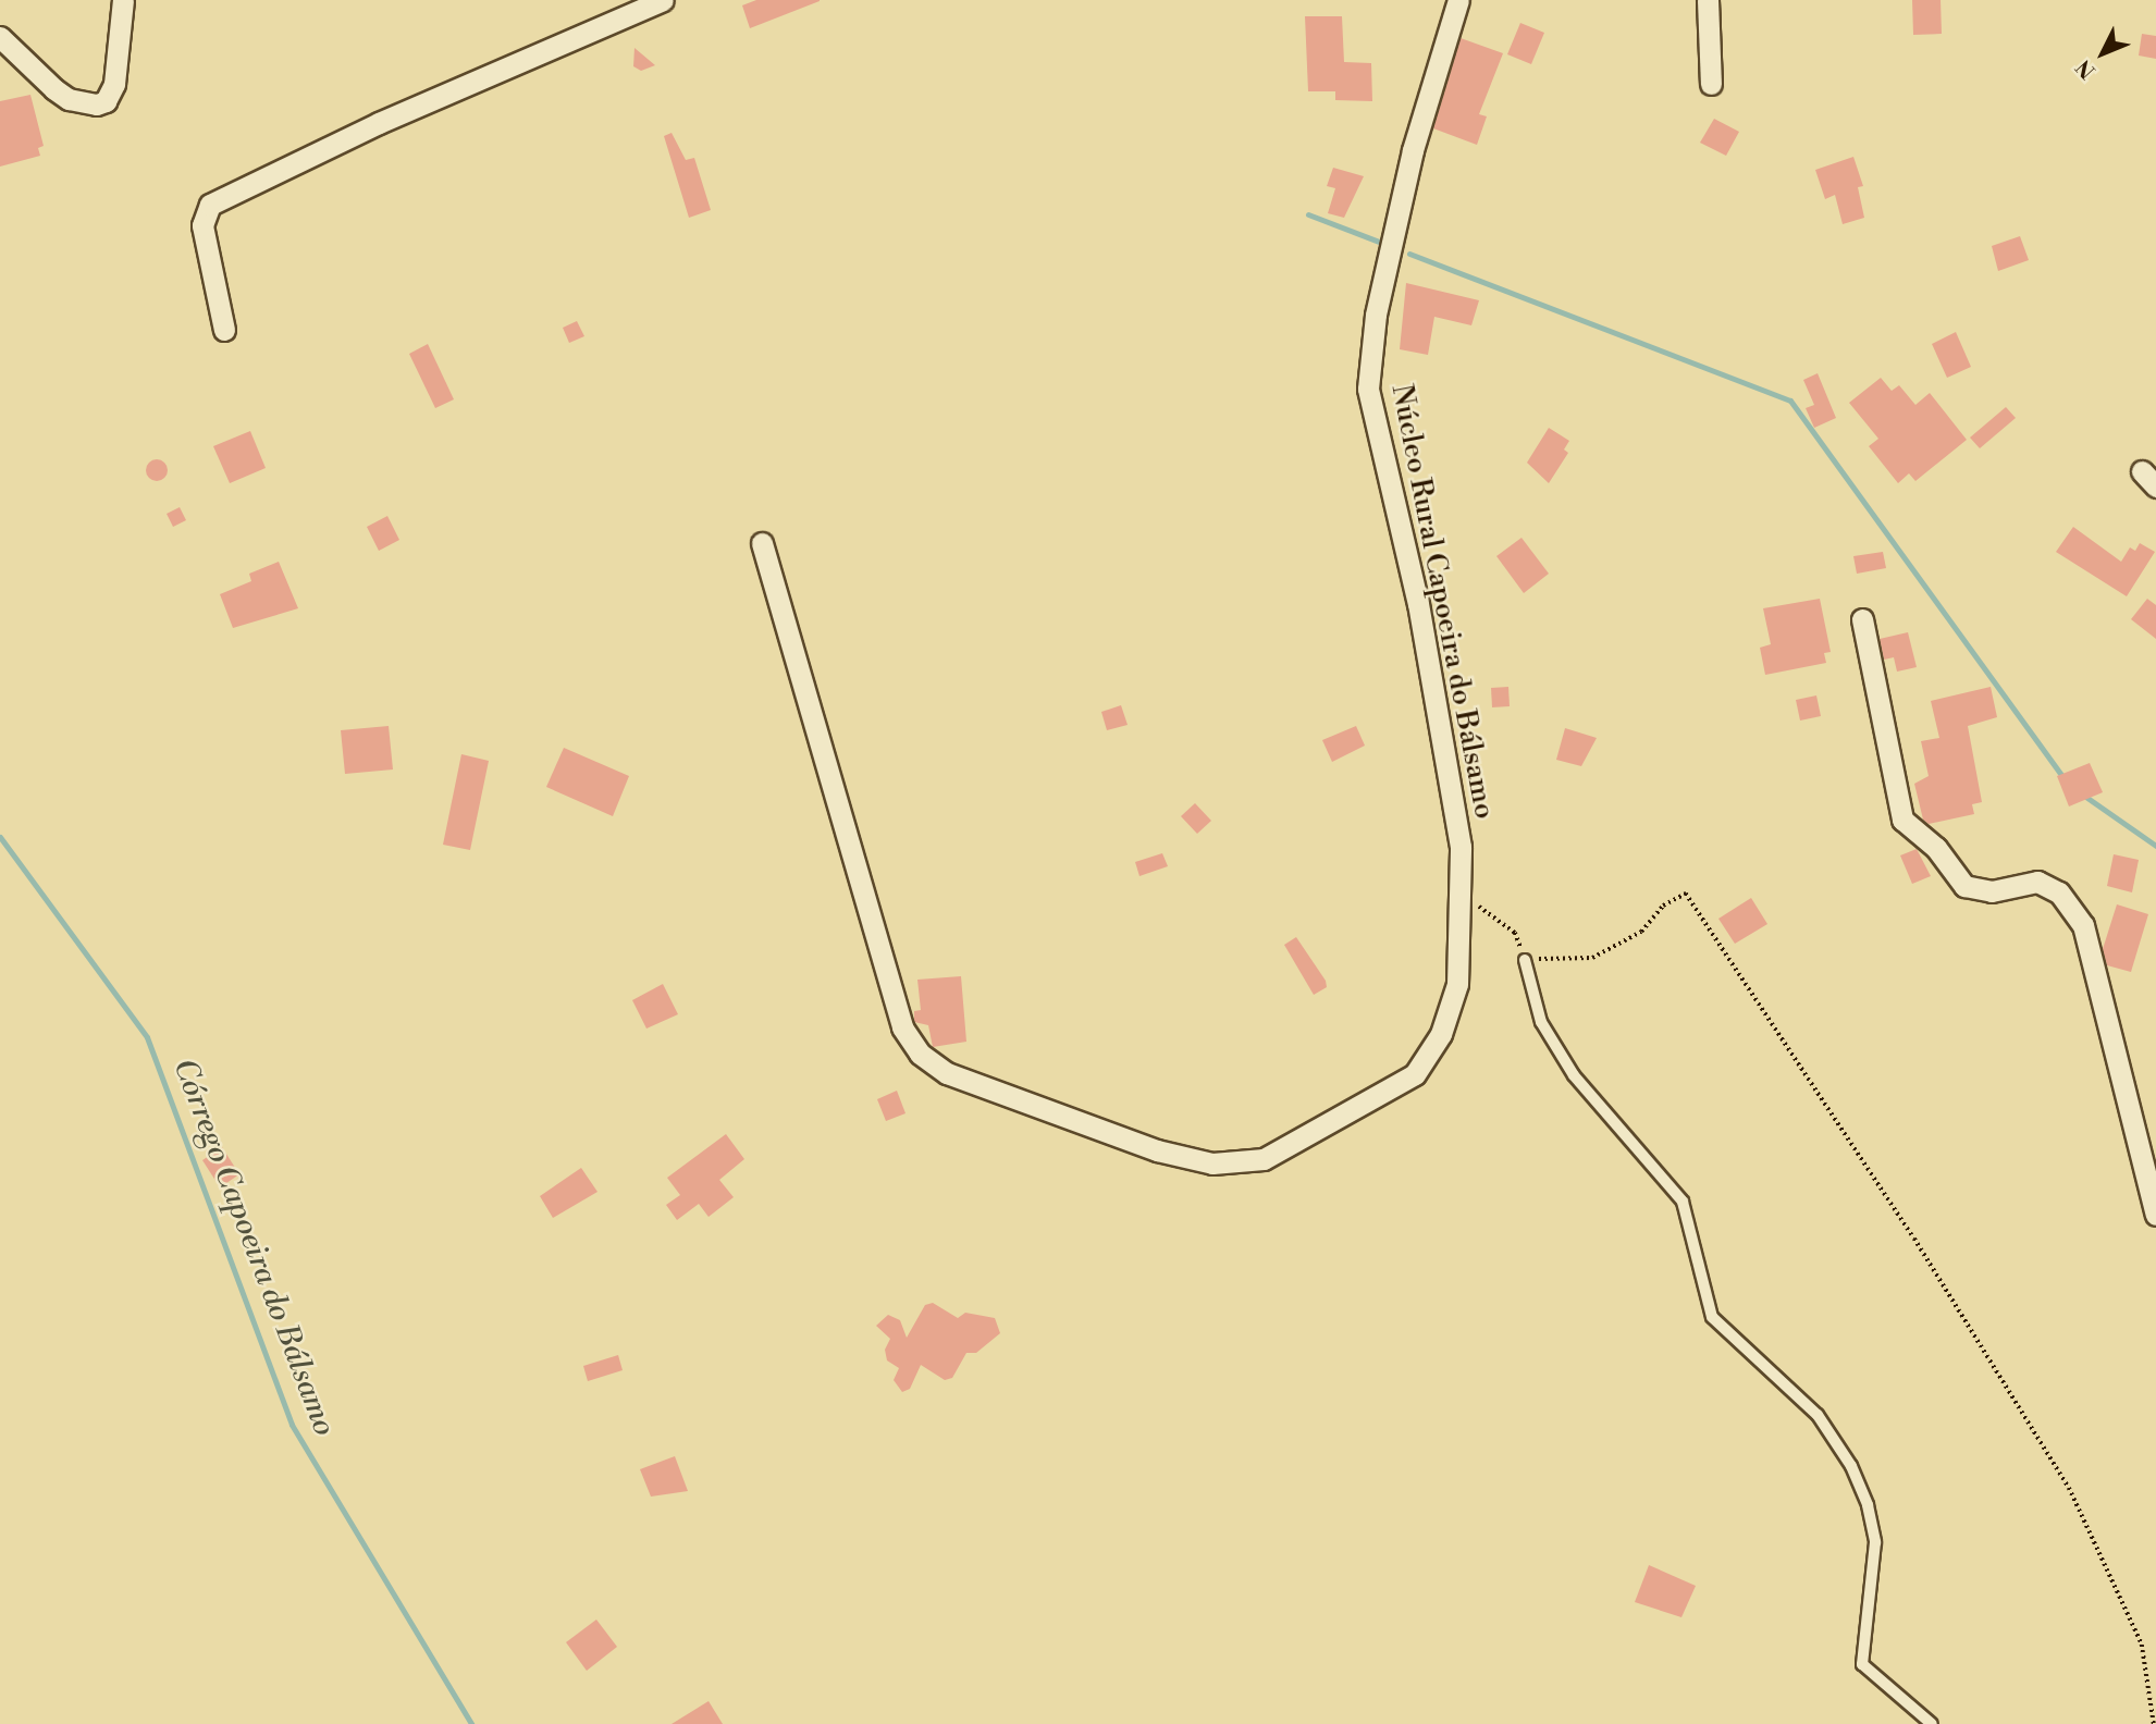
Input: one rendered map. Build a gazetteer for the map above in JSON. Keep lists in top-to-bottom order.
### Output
{
  "streets": {
    "street": ["Núcleo Rural Capoeira do Bálsamo"]
  },
  "water": ["Córrego Capoeira do Bálsamo"],
  "north": "bottom left"
}
